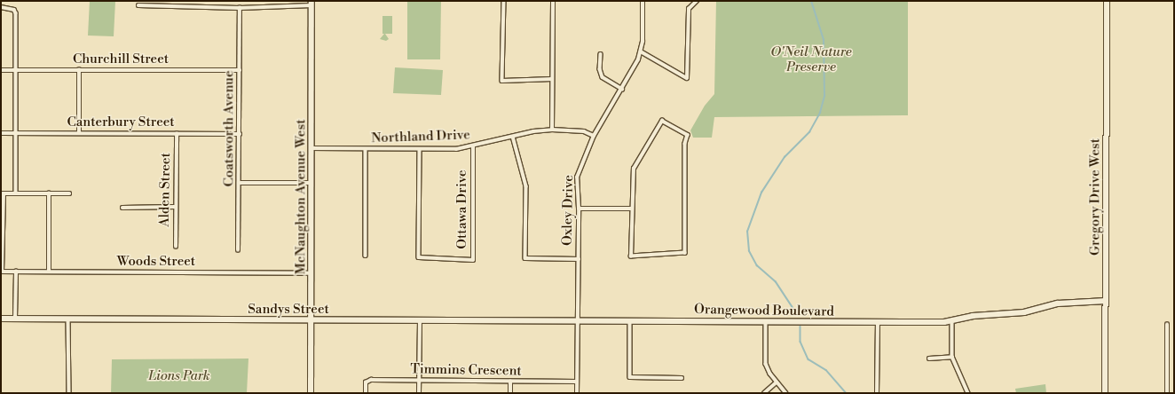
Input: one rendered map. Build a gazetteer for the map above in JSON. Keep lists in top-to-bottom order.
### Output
{
  "streets": {
    "street": [
      "Churchill Street",
      "Canterbury Street",
      "Coatsworth Avenue",
      "Northland Drive",
      "Alden Street",
      "McNaughton Avenue West",
      "Gregory Drive West",
      "Ottawa Drive",
      "Oxley Drive",
      "Woods Street",
      "Sandys Street",
      "Orangewood Boulevard",
      "Timmins Crescent"
    ]
  },
  "crossings": [
    ["Churchill Street", "Coatsworth Avenue"],
    ["Canterbury Street", "Coatsworth Avenue"],
    ["Canterbury Street", "Alden Street"],
    ["Northland Drive", "McNaughton Avenue West"],
    ["Northland Drive", "Ottawa Drive"],
    ["Northland Drive", "Oxley Drive"],
    ["McNaughton Avenue West", "Woods Street"],
    ["McNaughton Avenue West", "Sandys Street"],
    ["Gregory Drive West", "Orangewood Boulevard"],
    ["Oxley Drive", "Sandys Street"],
    ["Oxley Drive", "Orangewood Boulevard"],
    ["Oxley Drive", "Timmins Crescent"],
    ["Sandys Street", "Orangewood Boulevard"]
  ],
  "parks": ["O'Neil Nature Preserve", "Lions Park"]
}
